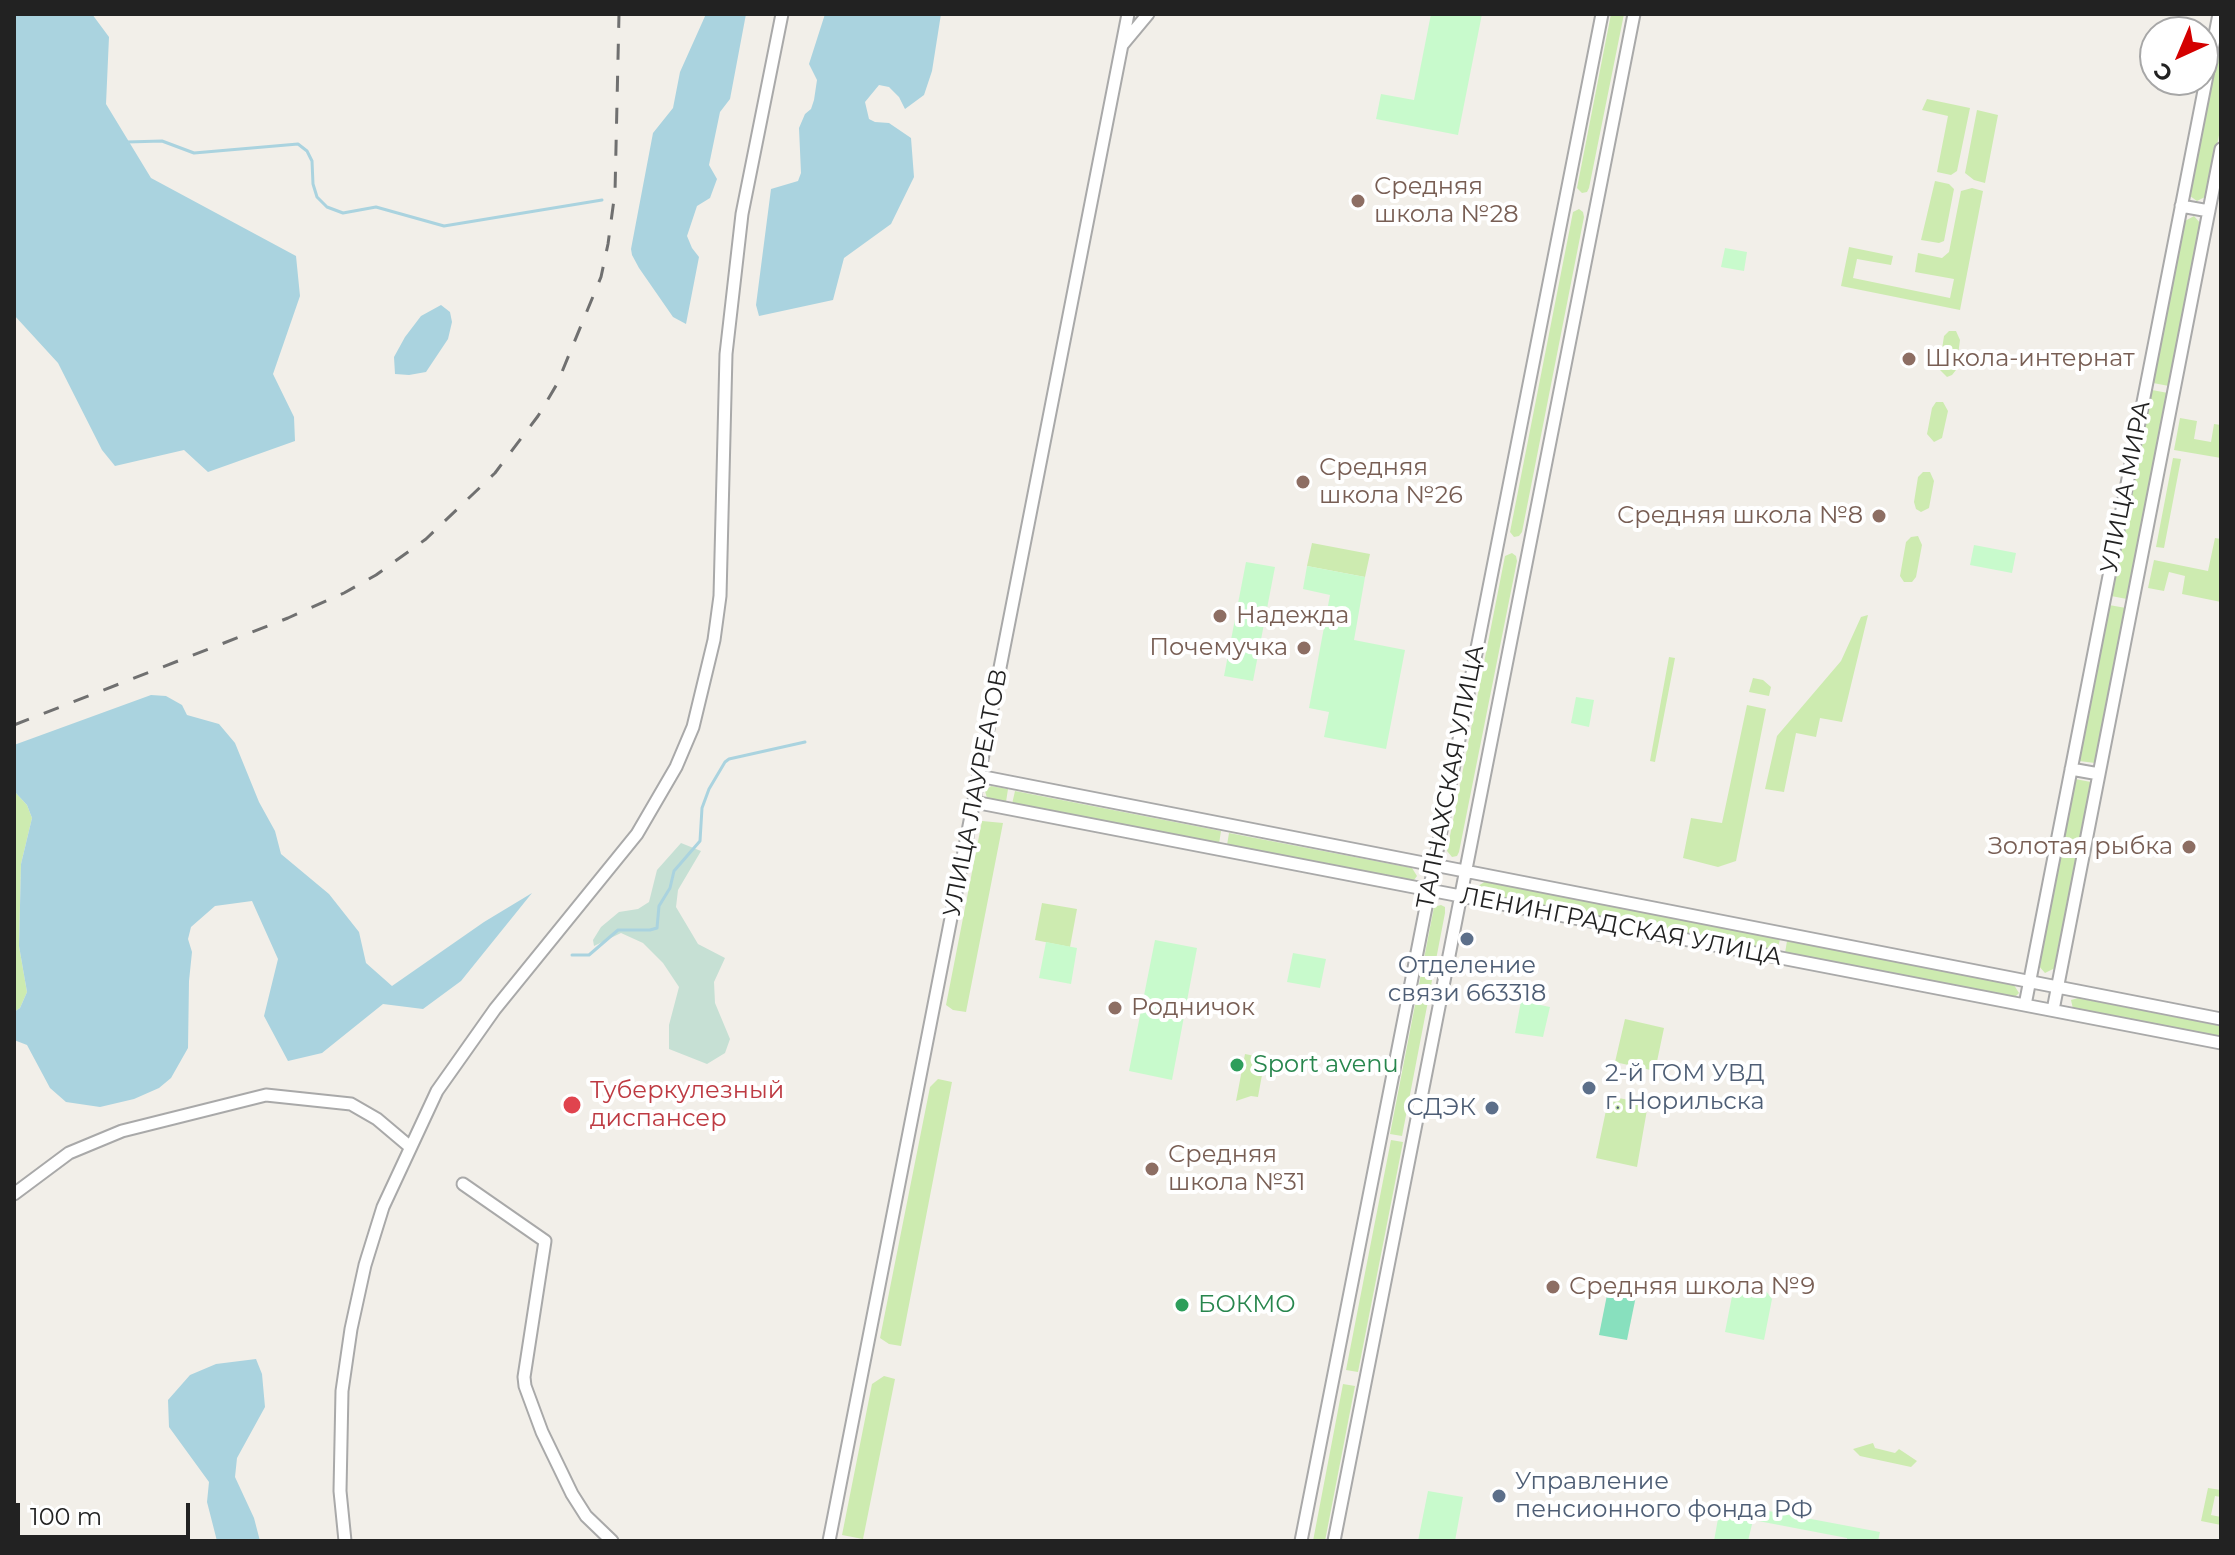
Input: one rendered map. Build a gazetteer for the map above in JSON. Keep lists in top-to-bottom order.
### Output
{
  "streets": {
    "street": [
      "УЛИЦА МИРА",
      "ТАЛНАХСКАЯ УЛИЦА",
      "УЛИЦА ЛАУРЕАТОВ",
      "ЛЕНИНГРАДСКАЯ УЛИЦА"
    ]
  },
  "crossings": [
    ["УЛИЦА МИРА", "ЛЕНИНГРАДСКАЯ УЛИЦА"],
    ["ТАЛНАХСКАЯ УЛИЦА", "ЛЕНИНГРАДСКАЯ УЛИЦА"],
    ["УЛИЦА ЛАУРЕАТОВ", "ЛЕНИНГРАДСКАЯ УЛИЦА"]
  ],
  "places": [
    "Средняя школа №28",
    "Школа-интернат",
    "Средняя школа №26",
    "Средняя школа №8",
    "Надежда",
    "Почемучка",
    "Золотая рыбка",
    "Отделение связи 663318",
    "Родничок",
    "Sport avenu",
    "2-й ГОМ УВД г. Норильска",
    "Туберкулезный диспансер",
    "СДЭК",
    "Средняя школа №31",
    "Средняя школа №9",
    "БОКМО",
    "Управление пенсионного фонда РФ"
  ],
  "scale_bar": "100 m",
  "north": "bottom left"
}
